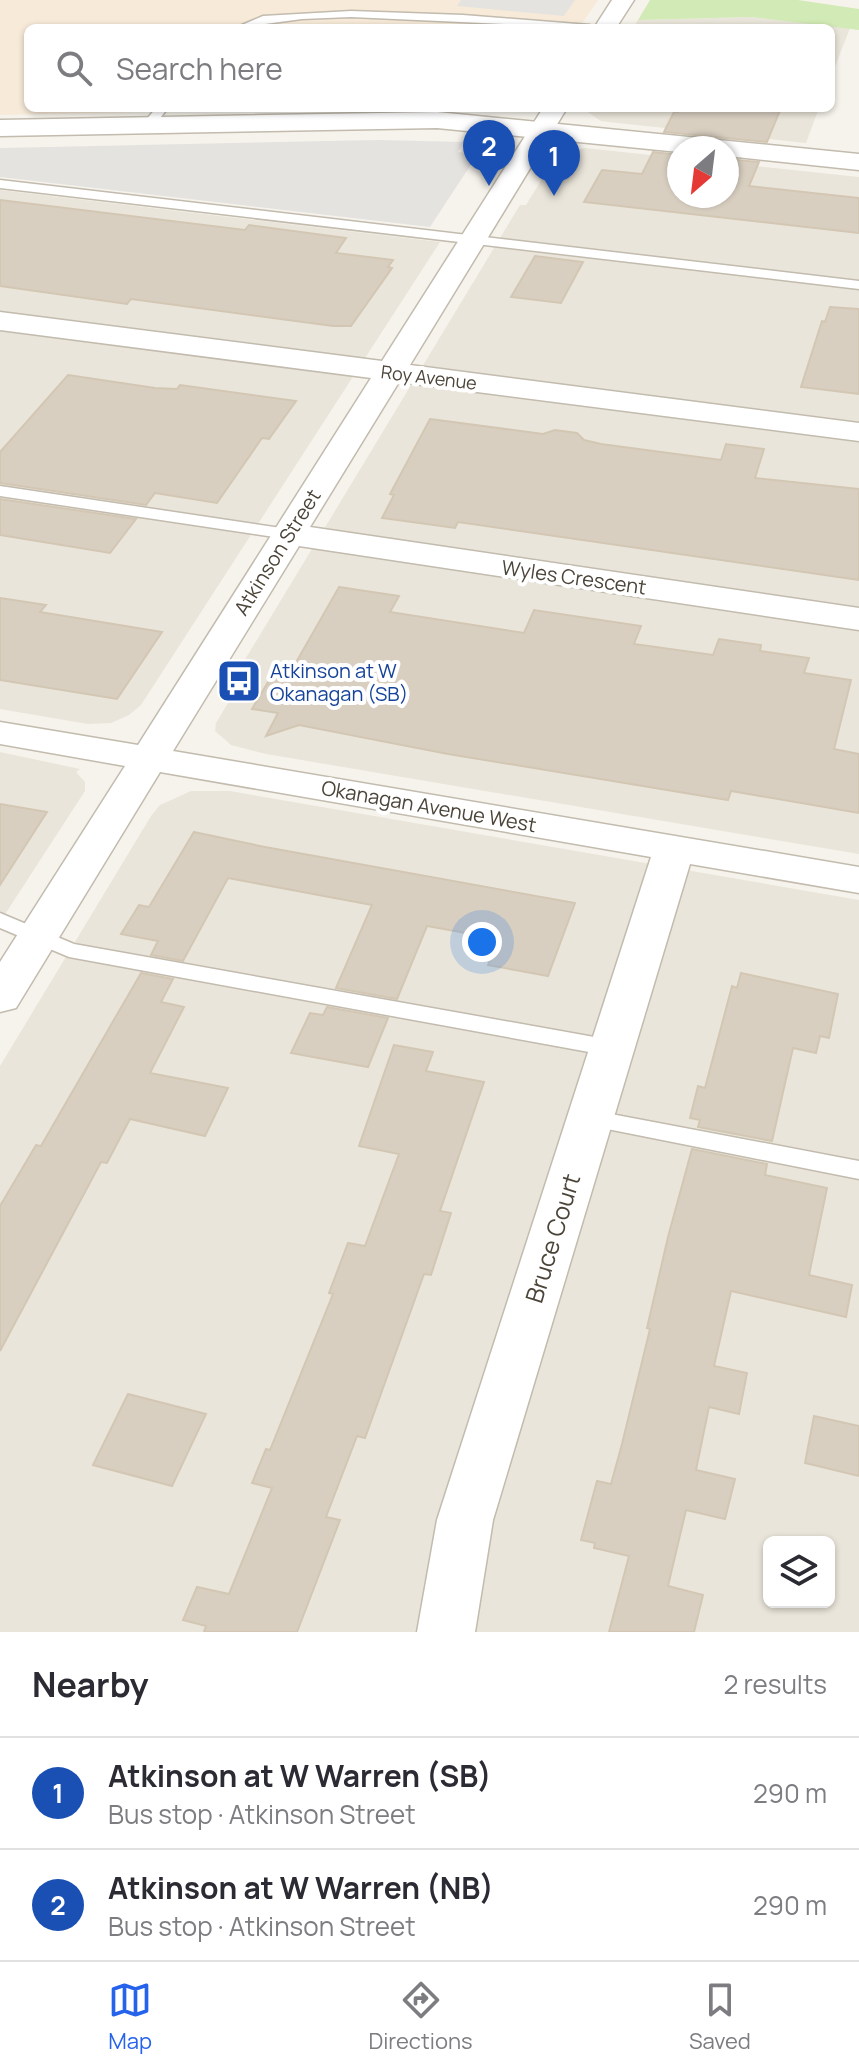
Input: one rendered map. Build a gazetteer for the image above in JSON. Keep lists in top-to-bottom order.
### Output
{
  "streets": {
    "street": [
      "Roy Avenue",
      "Atkinson Street",
      "Wyles Crescent",
      "Okanagan Avenue West",
      "Bruce Court"
    ]
  },
  "crossings": [
    ["Roy Avenue", "Atkinson Street"],
    ["Atkinson Street", "Wyles Crescent"],
    ["Atkinson Street", "Okanagan Avenue West"],
    ["Okanagan Avenue West", "Bruce Court"]
  ],
  "places": {
    "bus stop": ["Atkinson at W Okanagan (SB)"]
  },
  "north": "bottom left",
  "page": {
    "search": "Search here",
    "pins": ["2", "1"],
    "heading": ["Nearby", "2 results"],
    "list": [
      {
        "mark": "1",
        "name": "Atkinson at W Warren (SB)",
        "note": "Bus stop · Atkinson Street",
        "value": "290 m"
      },
      {
        "mark": "2",
        "name": "Atkinson at W Warren (NB)",
        "note": "Bus stop · Atkinson Street",
        "value": "290 m"
      }
    ],
    "nav": ["Map", "Directions", "Saved"]
  }
}
